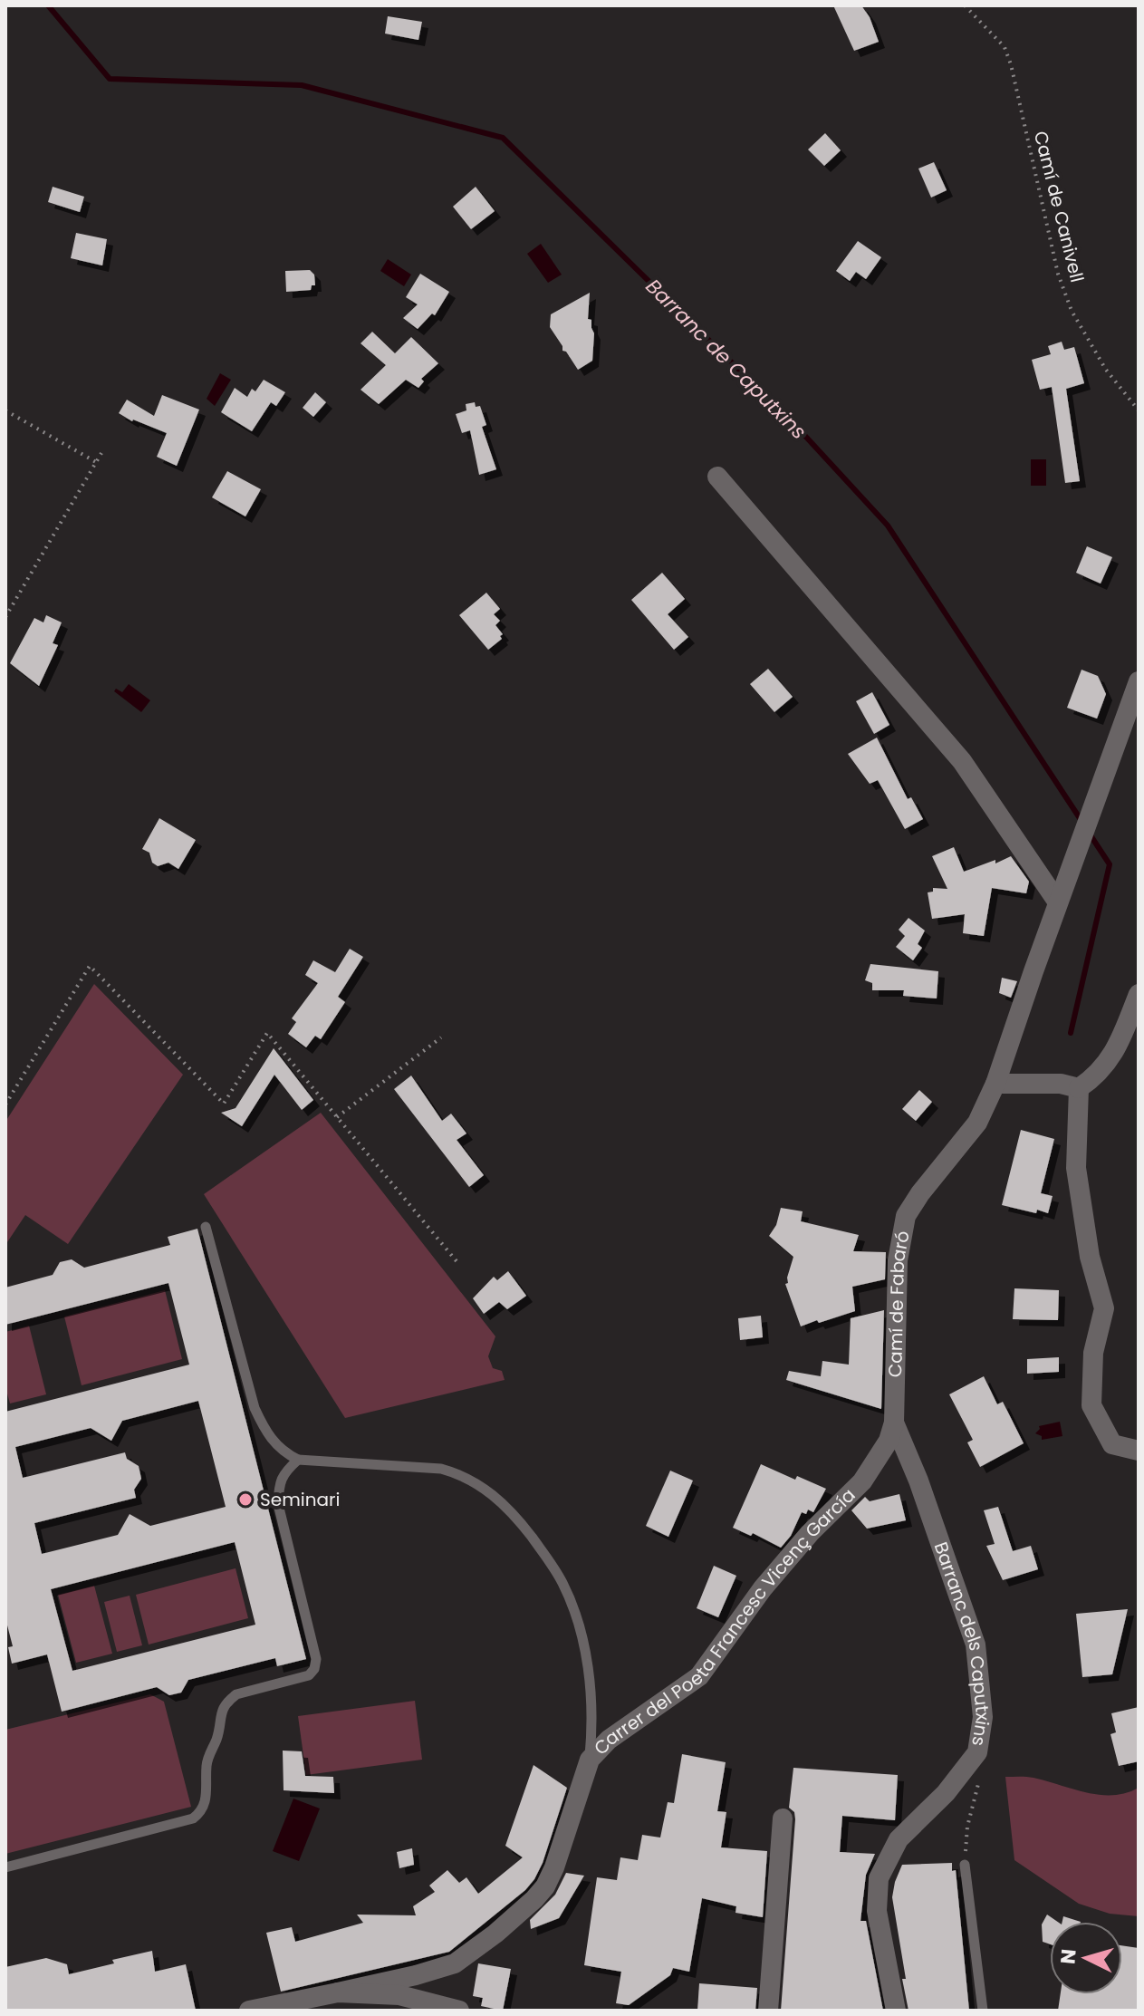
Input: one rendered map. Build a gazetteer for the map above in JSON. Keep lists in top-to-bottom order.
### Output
{
  "streets": {
    "street": ["Camí de Fabaró", "Carrer del Poeta Francesc Vicenç García", "Barranc dels Caputxins"],
    "path": ["Camí de Canivell"]
  },
  "crossings": [
    ["Camí de Fabaró", "Carrer del Poeta Francesc Vicenç García"],
    ["Camí de Fabaró", "Barranc dels Caputxins"],
    ["Carrer del Poeta Francesc Vicenç García", "Barranc dels Caputxins"]
  ],
  "water": ["Barranc de Caputxins"],
  "places": ["Seminari"],
  "north": "left"
}
